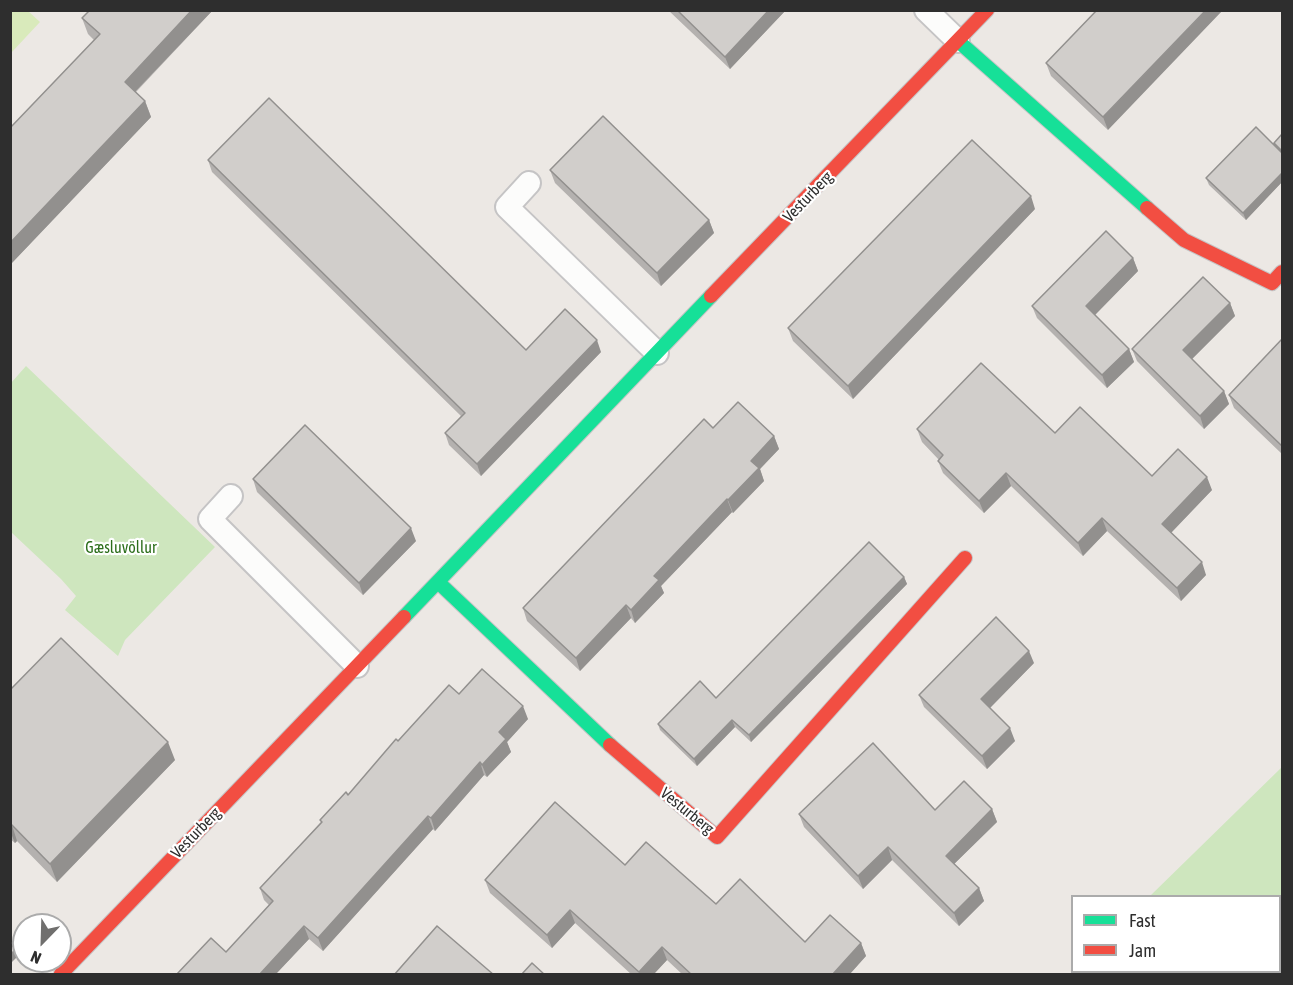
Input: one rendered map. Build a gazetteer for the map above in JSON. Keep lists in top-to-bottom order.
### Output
{
  "streets": {
    "street": ["Vesturberg"]
  },
  "parks": ["Gæsluvöllur"],
  "legend": ["Fast", "Jam"],
  "north": "bottom left"
}
